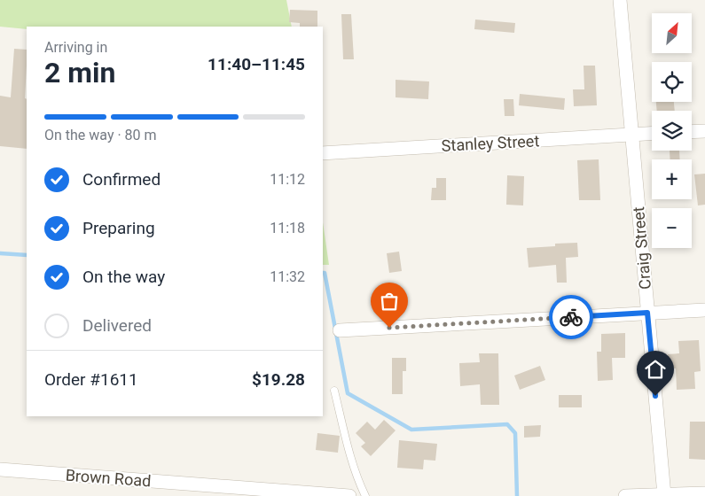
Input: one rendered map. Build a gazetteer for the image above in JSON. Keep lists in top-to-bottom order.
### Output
{
  "streets": {
    "street": ["Stanley Street", "Craig Street", "Brown Road"]
  },
  "crossings": [
    ["Stanley Street", "Craig Street"]
  ],
  "north": "top right",
  "page": {
    "map_buttons": ["+", "−"],
    "heading": ["2 min", "Arriving in", "11:40–11:45"],
    "panel": ["Order #1611", "$19.28"],
    "bar": "On the way · 80 m",
    "list": [
      ["Confirmed", "11:12"],
      ["Preparing", "11:18"],
      ["On the way", "11:32"],
      "Delivered"
    ]
  }
}
